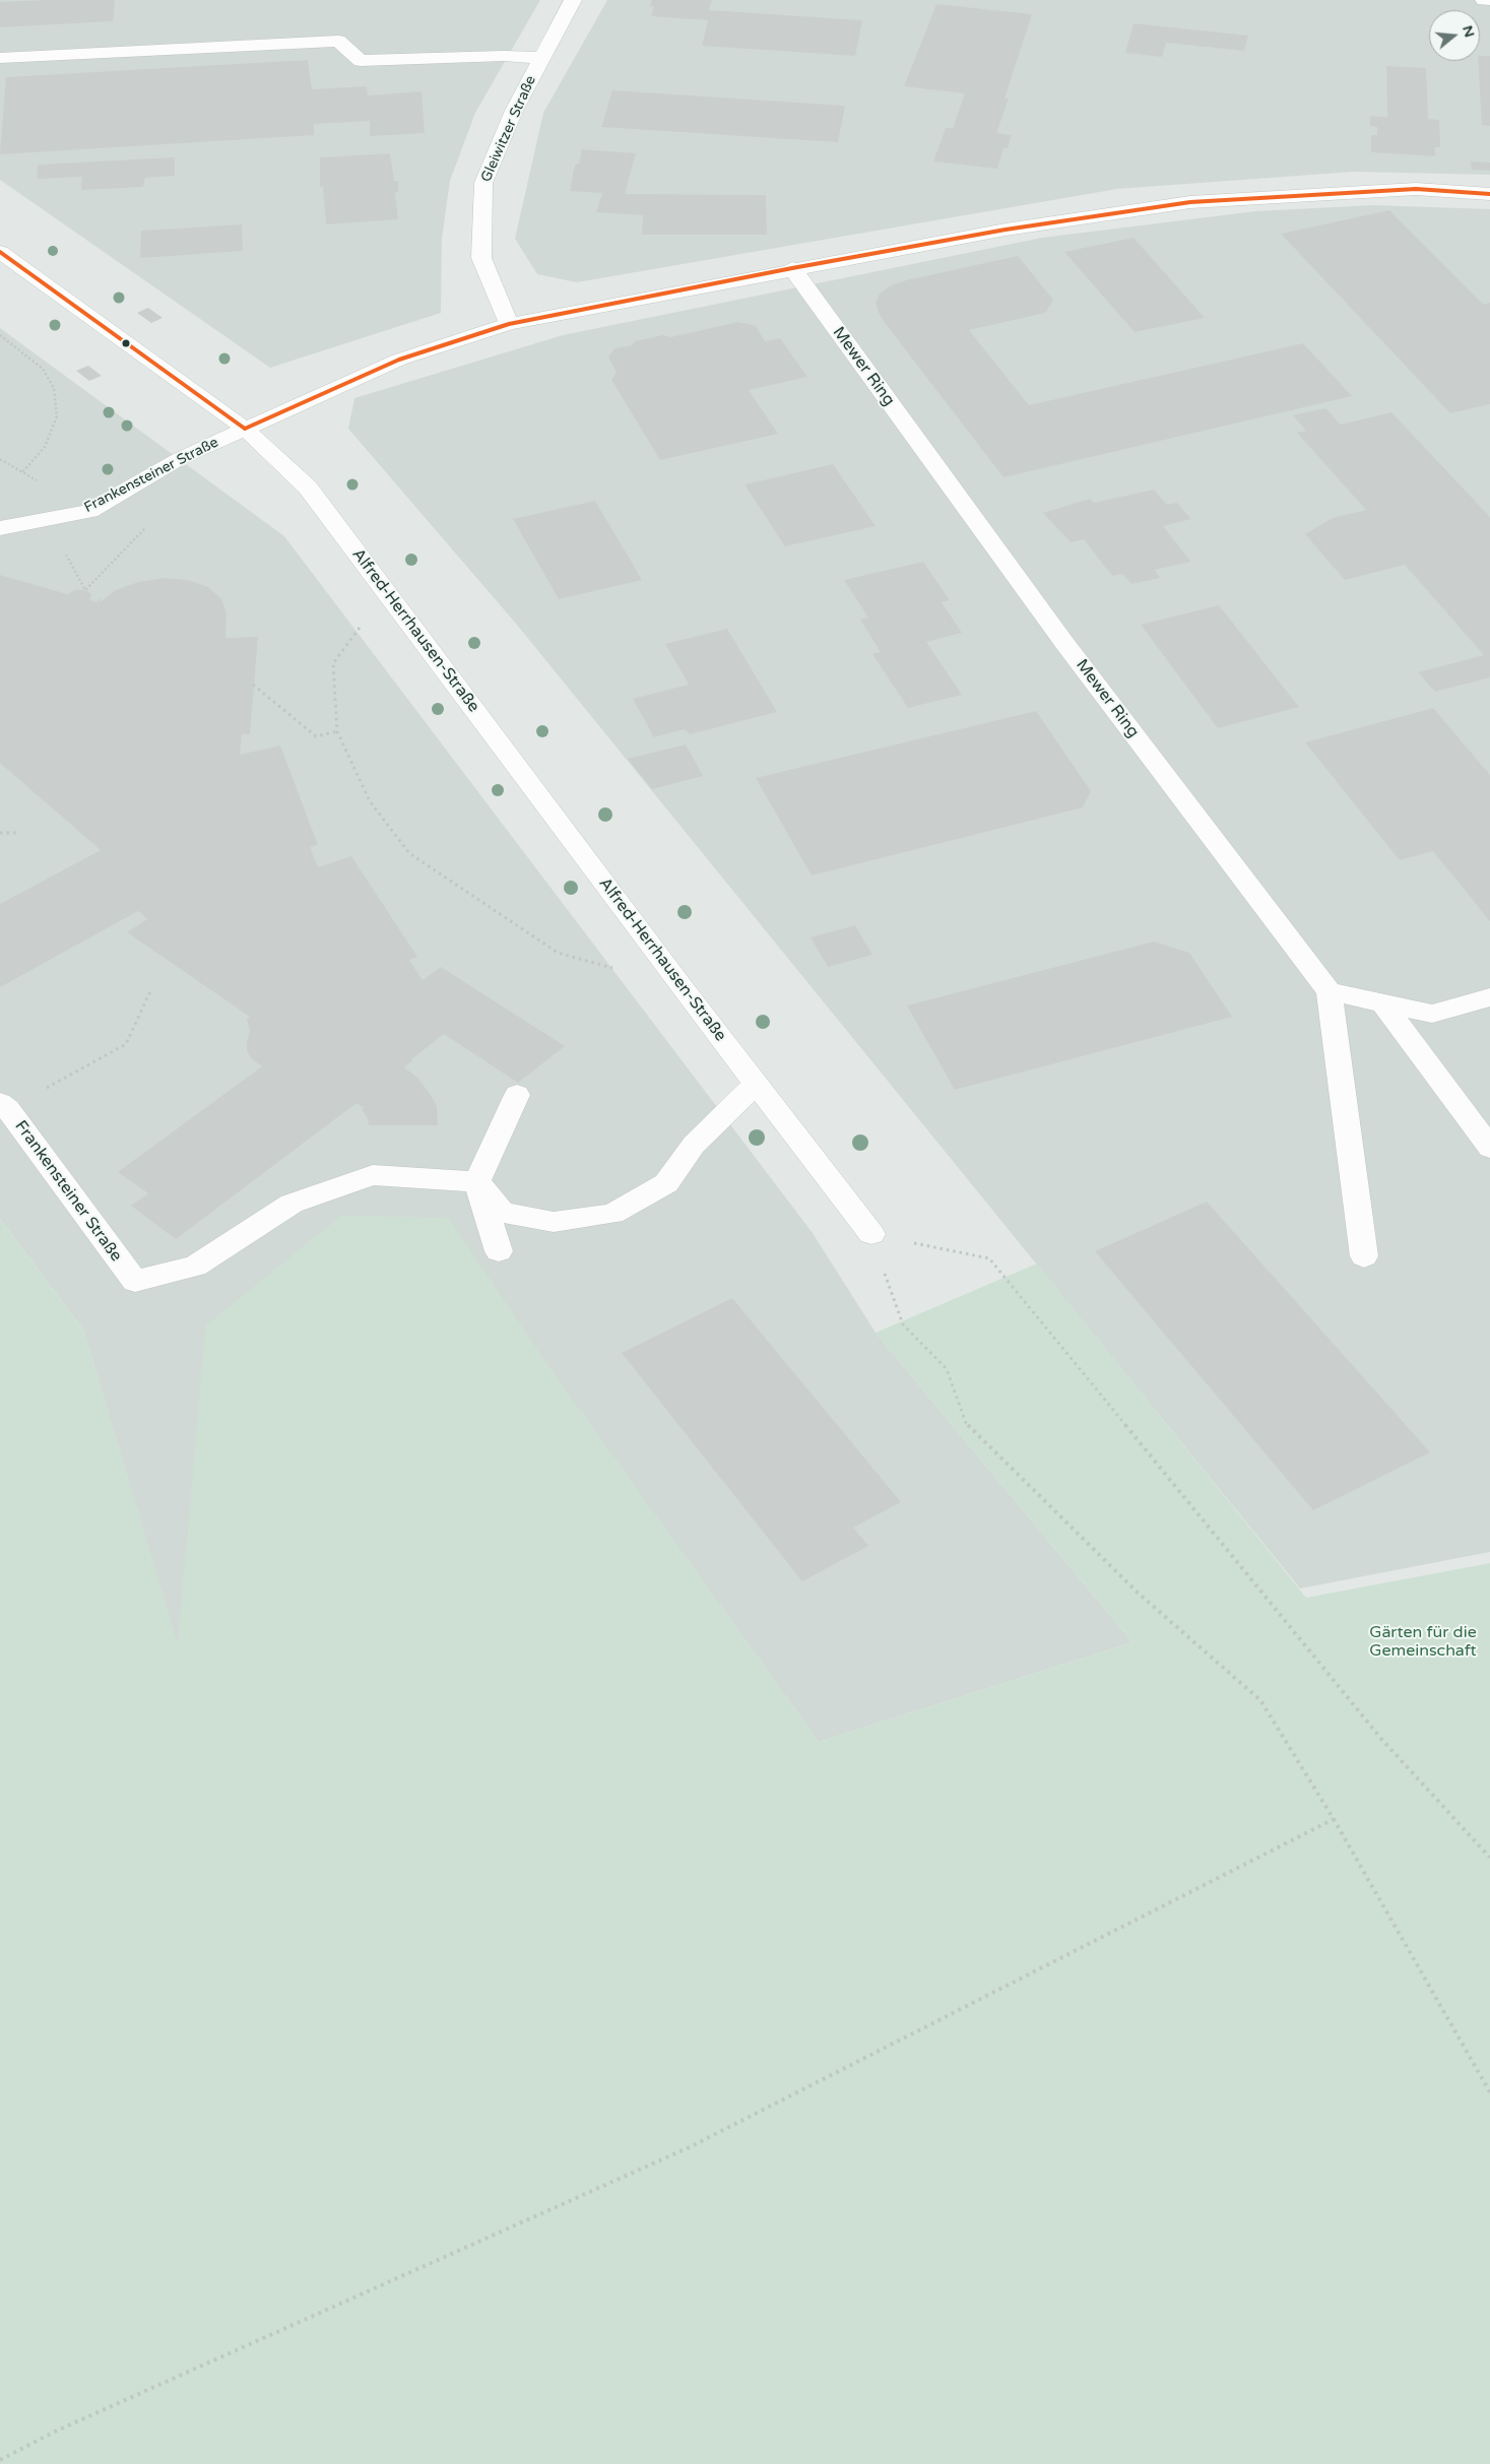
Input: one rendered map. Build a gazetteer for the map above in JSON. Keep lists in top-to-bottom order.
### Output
{
  "streets": {
    "street": [
      "Gleiwitzer Straße",
      "Mewer Ring",
      "Frankensteiner Straße",
      "Alfred-Herrhausen-Straße"
    ]
  },
  "crossings": [
    ["Gleiwitzer Straße", "Frankensteiner Straße"],
    ["Mewer Ring", "Frankensteiner Straße"],
    ["Frankensteiner Straße", "Alfred-Herrhausen-Straße"]
  ],
  "parks": ["Gärten für die Gemeinschaft"],
  "north": "right"
}
